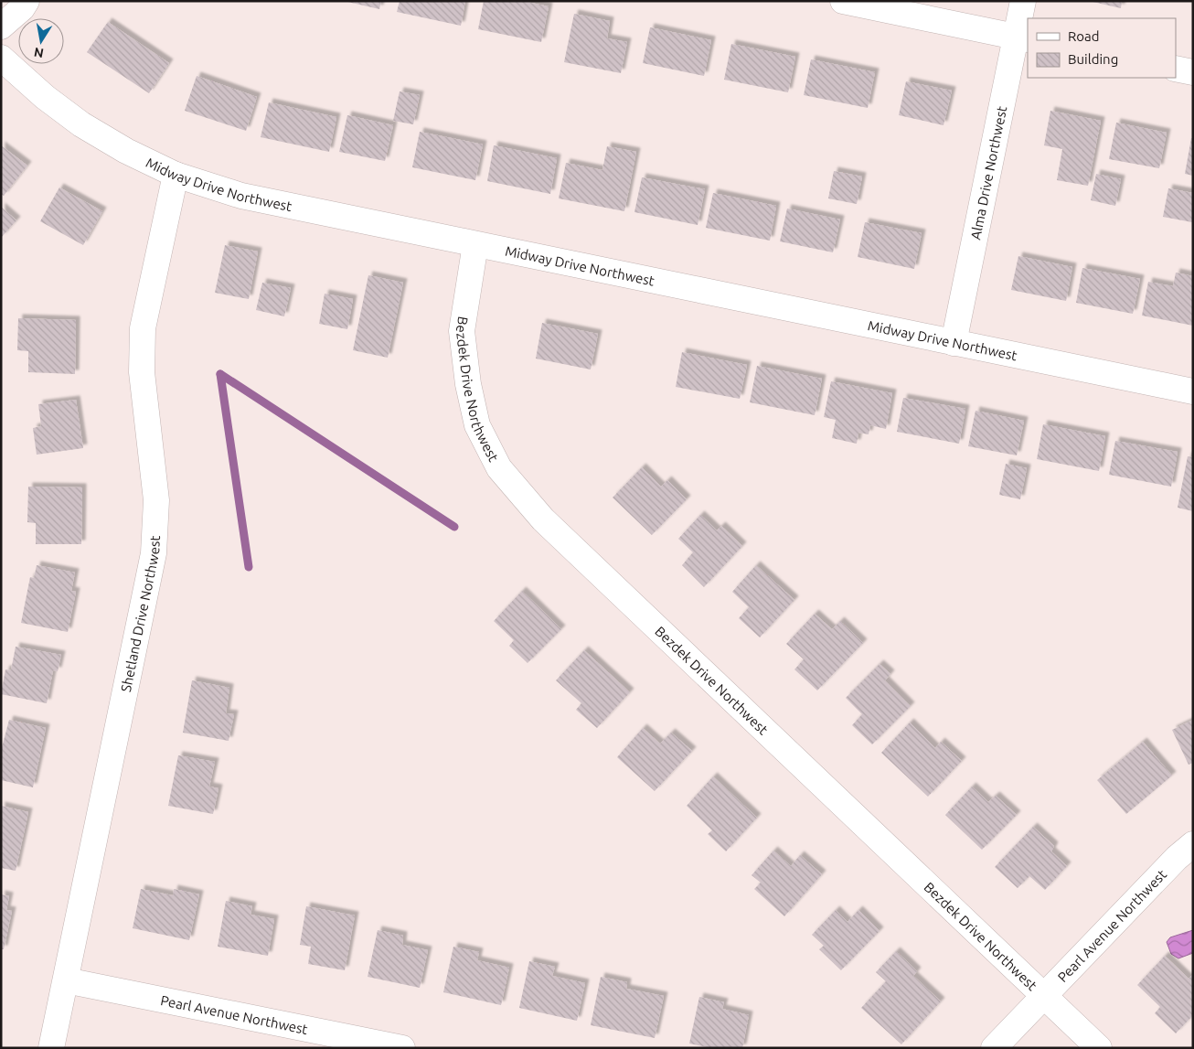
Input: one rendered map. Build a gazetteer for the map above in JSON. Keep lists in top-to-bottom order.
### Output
{
  "streets": {
    "street": [
      "Alma Drive Northwest",
      "Midway Drive Northwest",
      "Bezdek Drive Northwest",
      "Shetland Drive Northwest",
      "Pearl Avenue Northwest"
    ]
  },
  "crossings": [
    ["Alma Drive Northwest", "Midway Drive Northwest"],
    ["Midway Drive Northwest", "Bezdek Drive Northwest"],
    ["Midway Drive Northwest", "Shetland Drive Northwest"],
    ["Bezdek Drive Northwest", "Pearl Avenue Northwest"],
    ["Shetland Drive Northwest", "Pearl Avenue Northwest"]
  ],
  "legend": ["Road", "Building"],
  "north": "bottom"
}
